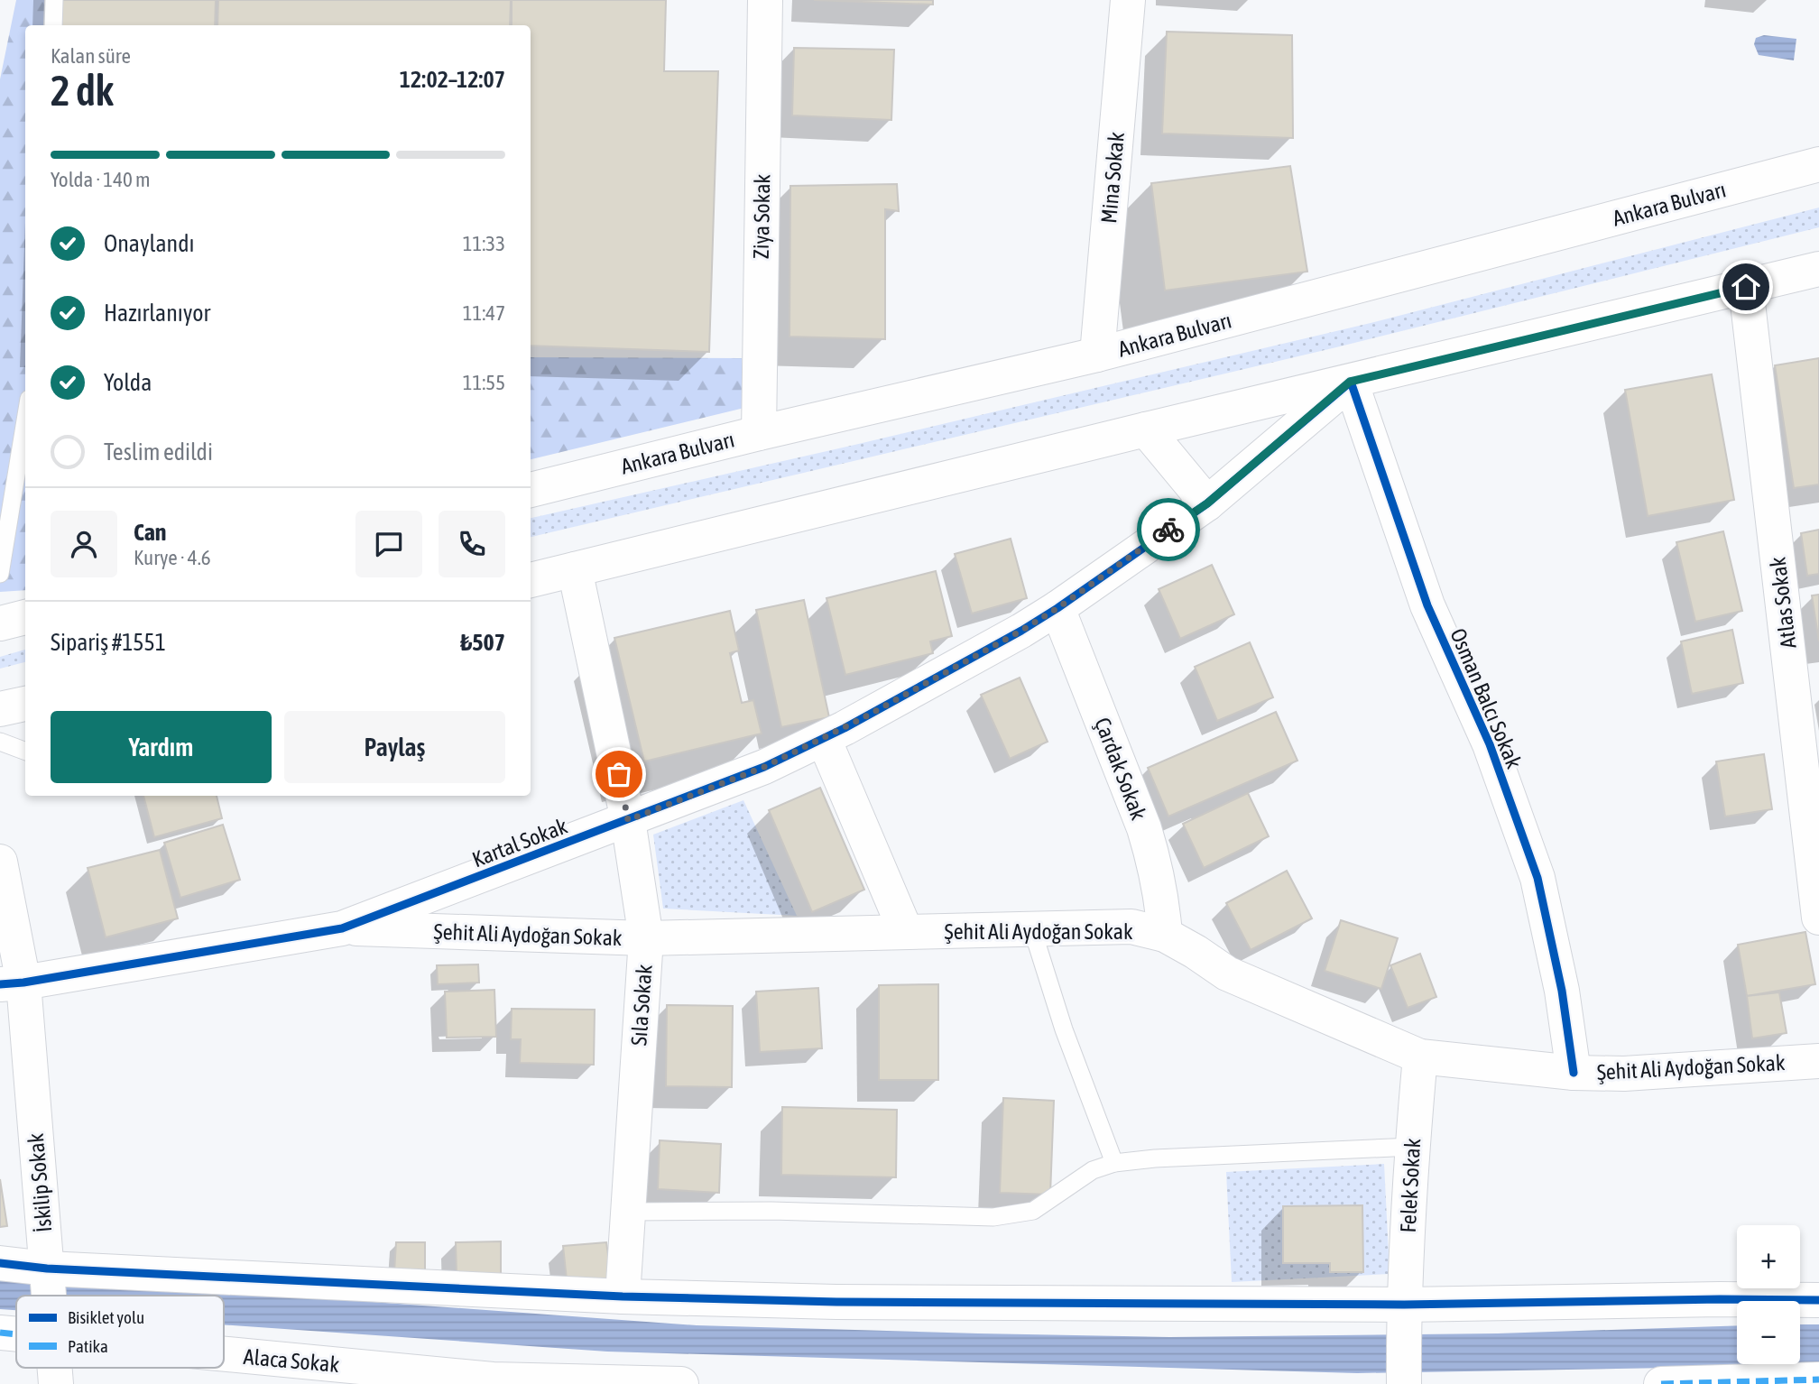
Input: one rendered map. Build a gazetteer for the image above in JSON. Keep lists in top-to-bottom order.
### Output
{
  "streets": {
    "street": [
      "Mina Sokak",
      "Ankara Bulvarı",
      "Ziya Sokak",
      "Atlas Sokak",
      "Osman Balcı Sokak",
      "Çardak Sokak",
      "Kartal Sokak",
      "Şehit Ali Aydoğan Sokak",
      "Sıla Sokak",
      "İskilip Sokak",
      "Felek Sokak",
      "Alaca Sokak"
    ]
  },
  "crossings": [
    ["Mina Sokak", "Ankara Bulvarı"],
    ["Ankara Bulvarı", "Ziya Sokak"],
    ["Osman Balcı Sokak", "Kartal Sokak"],
    ["Osman Balcı Sokak", "Şehit Ali Aydoğan Sokak"],
    ["Çardak Sokak", "Kartal Sokak"],
    ["Çardak Sokak", "Şehit Ali Aydoğan Sokak"],
    ["Kartal Sokak", "Şehit Ali Aydoğan Sokak"],
    ["Kartal Sokak", "Sıla Sokak"],
    ["Kartal Sokak", "İskilip Sokak"],
    ["Şehit Ali Aydoğan Sokak", "Sıla Sokak"],
    ["Şehit Ali Aydoğan Sokak", "Felek Sokak"]
  ],
  "legend": ["Bisiklet yolu", "Patika"],
  "page": {
    "heading": ["2 dk", "Kalan süre", "12:02–12:07"],
    "panel": [
      "Can",
      "Kurye · 4.6",
      "Sipariş #1551",
      "₺507"
    ],
    "bar": "Yolda · 140 m",
    "list": [
      ["Onaylandı", "11:33"],
      ["Hazırlanıyor", "11:47"],
      ["Yolda", "11:55"],
      "Teslim edildi"
    ],
    "buttons": ["Yardım", "Paylaş"],
    "map_buttons": ["+", "−"]
  }
}
